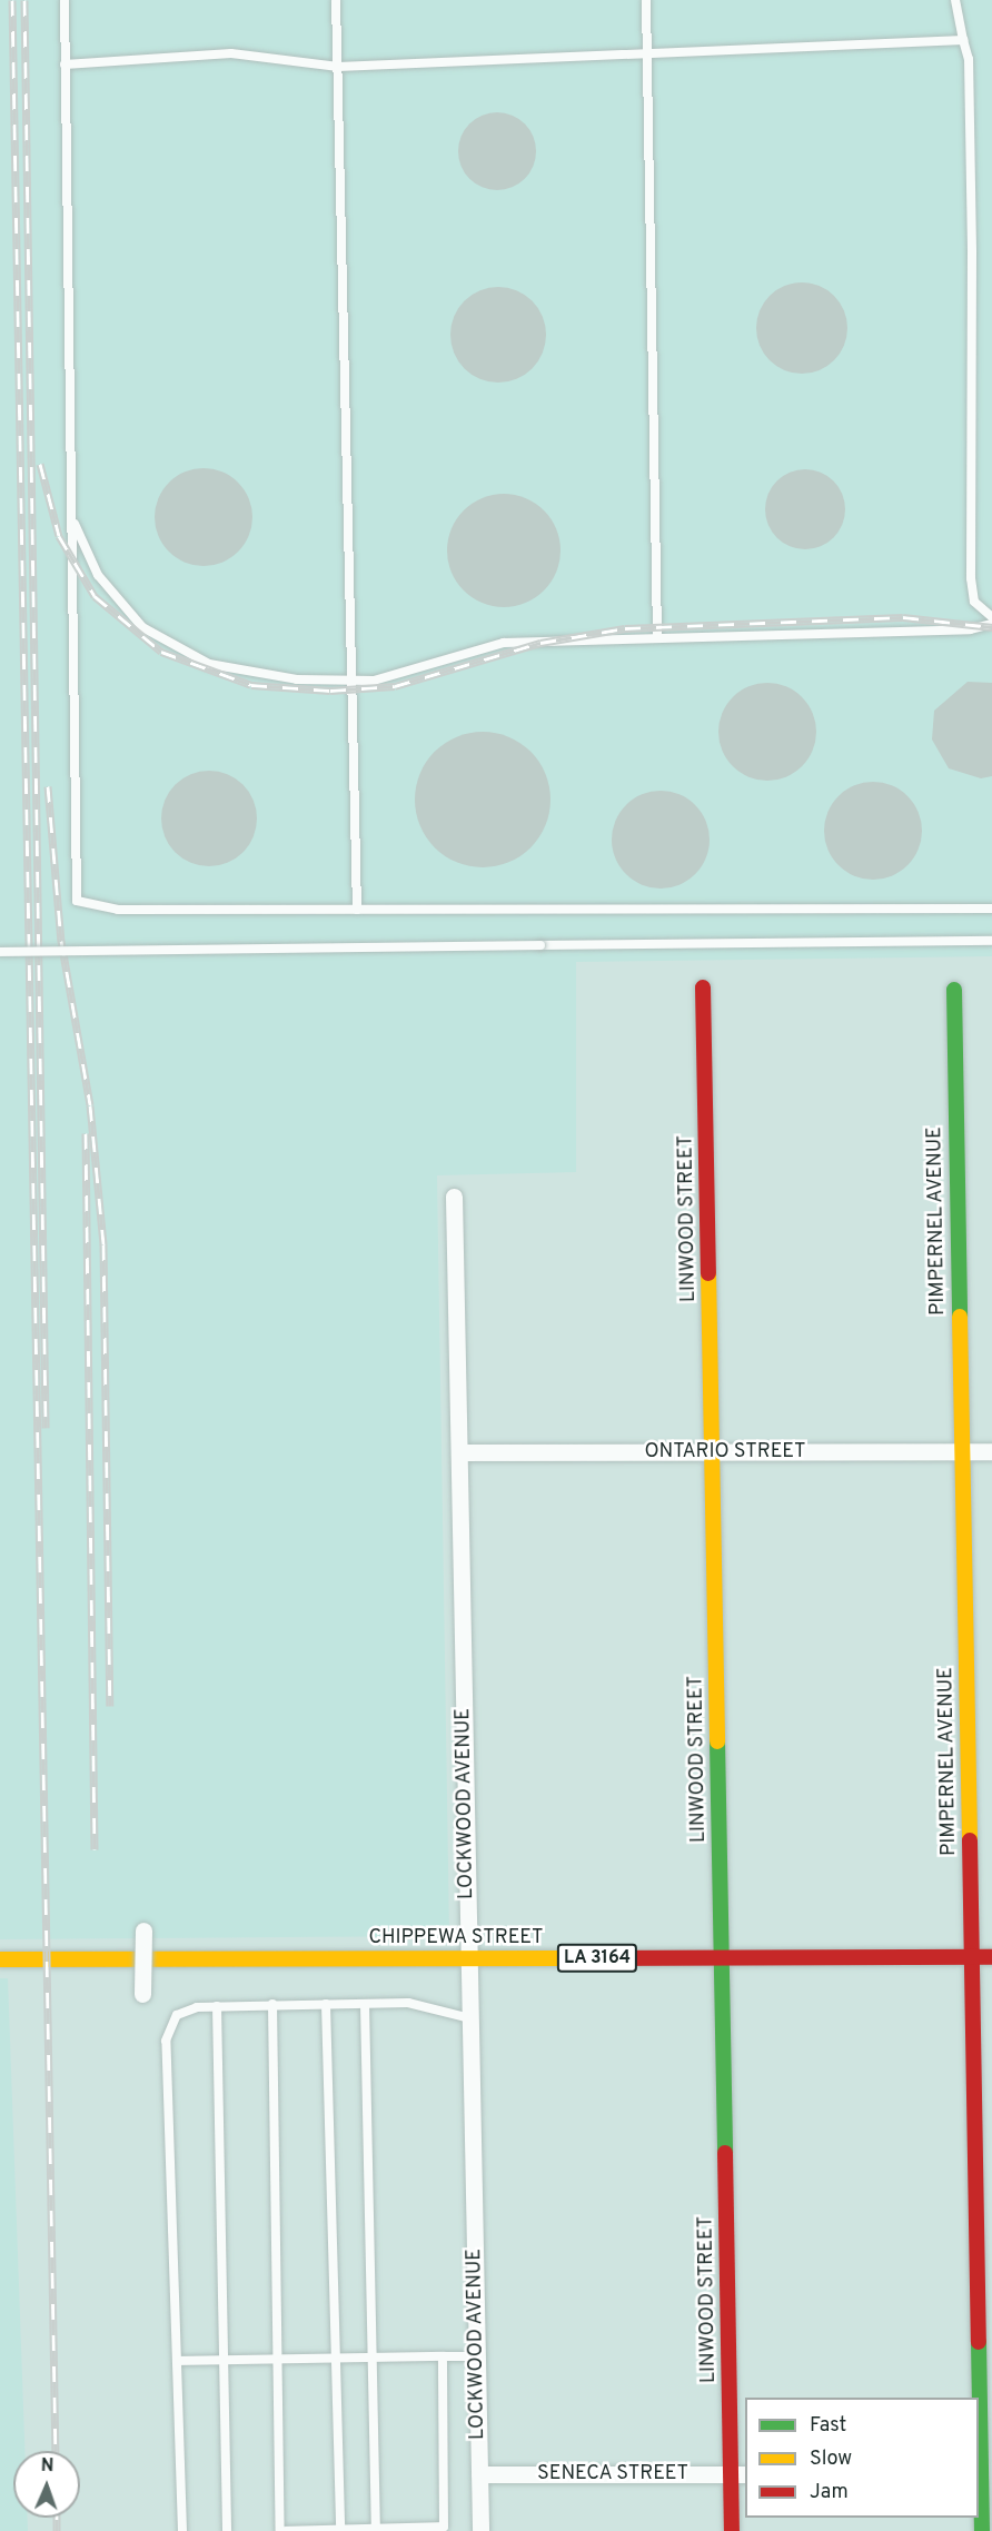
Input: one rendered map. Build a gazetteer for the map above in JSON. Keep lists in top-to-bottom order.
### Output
{
  "streets": {
    "street": [
      "LINWOOD STREET",
      "PIMPERNEL AVENUE",
      "ONTARIO STREET",
      "LOCKWOOD AVENUE",
      "CHIPPEWA STREET",
      "LA 3164",
      "SENECA STREET"
    ]
  },
  "crossings": [
    ["LINWOOD STREET", "ONTARIO STREET"],
    ["LINWOOD STREET", "CHIPPEWA STREET"],
    ["LINWOOD STREET", "SENECA STREET"],
    ["PIMPERNEL AVENUE", "ONTARIO STREET"],
    ["PIMPERNEL AVENUE", "CHIPPEWA STREET"],
    ["ONTARIO STREET", "LOCKWOOD AVENUE"],
    ["LOCKWOOD AVENUE", "CHIPPEWA STREET"],
    ["LOCKWOOD AVENUE", "SENECA STREET"]
  ],
  "legend": ["Fast", "Slow", "Jam"],
  "north": "top"
}
